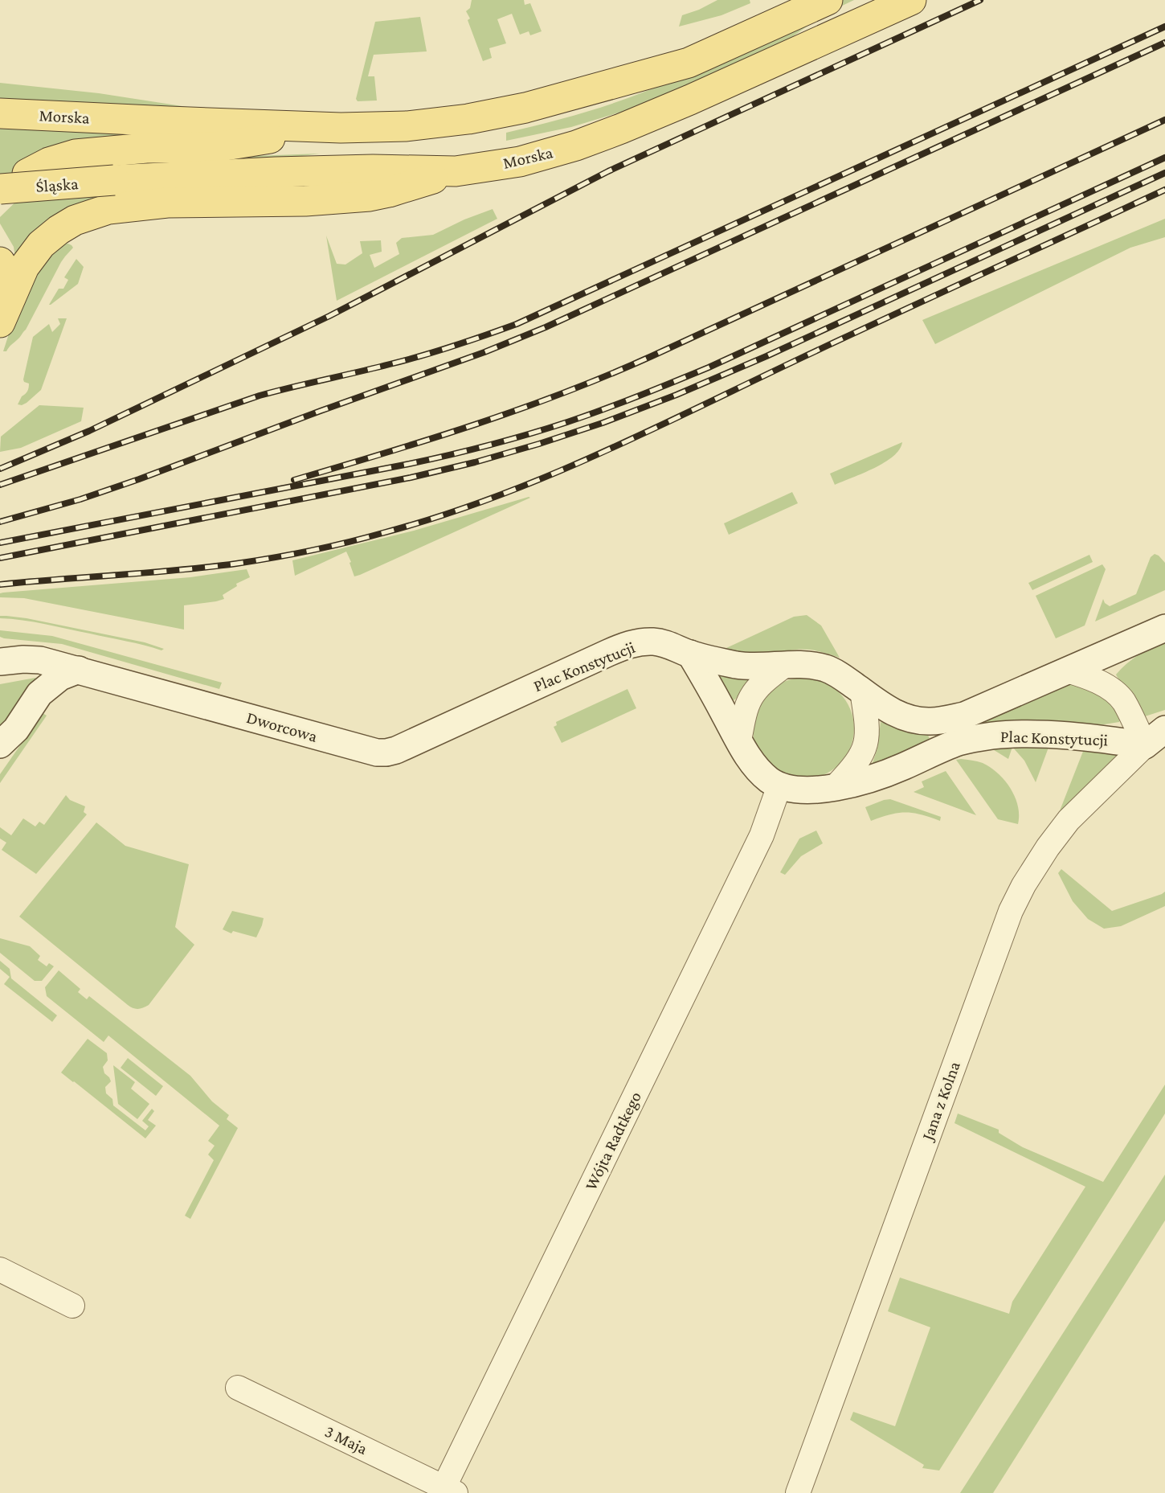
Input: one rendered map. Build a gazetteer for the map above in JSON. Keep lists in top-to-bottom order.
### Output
{
  "streets": {
    "main road": [
      "Morska",
      "Śląska",
      "Plac Konstytucji",
      "Dworcowa"
    ],
    "street": ["Jana z Kolna", "Wójta Radtkego", "3 Maja"]
  },
  "crossings": [
    ["Morska", "Śląska"],
    ["Plac Konstytucji", "Dworcowa"],
    ["Plac Konstytucji", "Jana z Kolna"],
    ["Plac Konstytucji", "Wójta Radtkego"],
    ["Wójta Radtkego", "3 Maja"]
  ]
}
